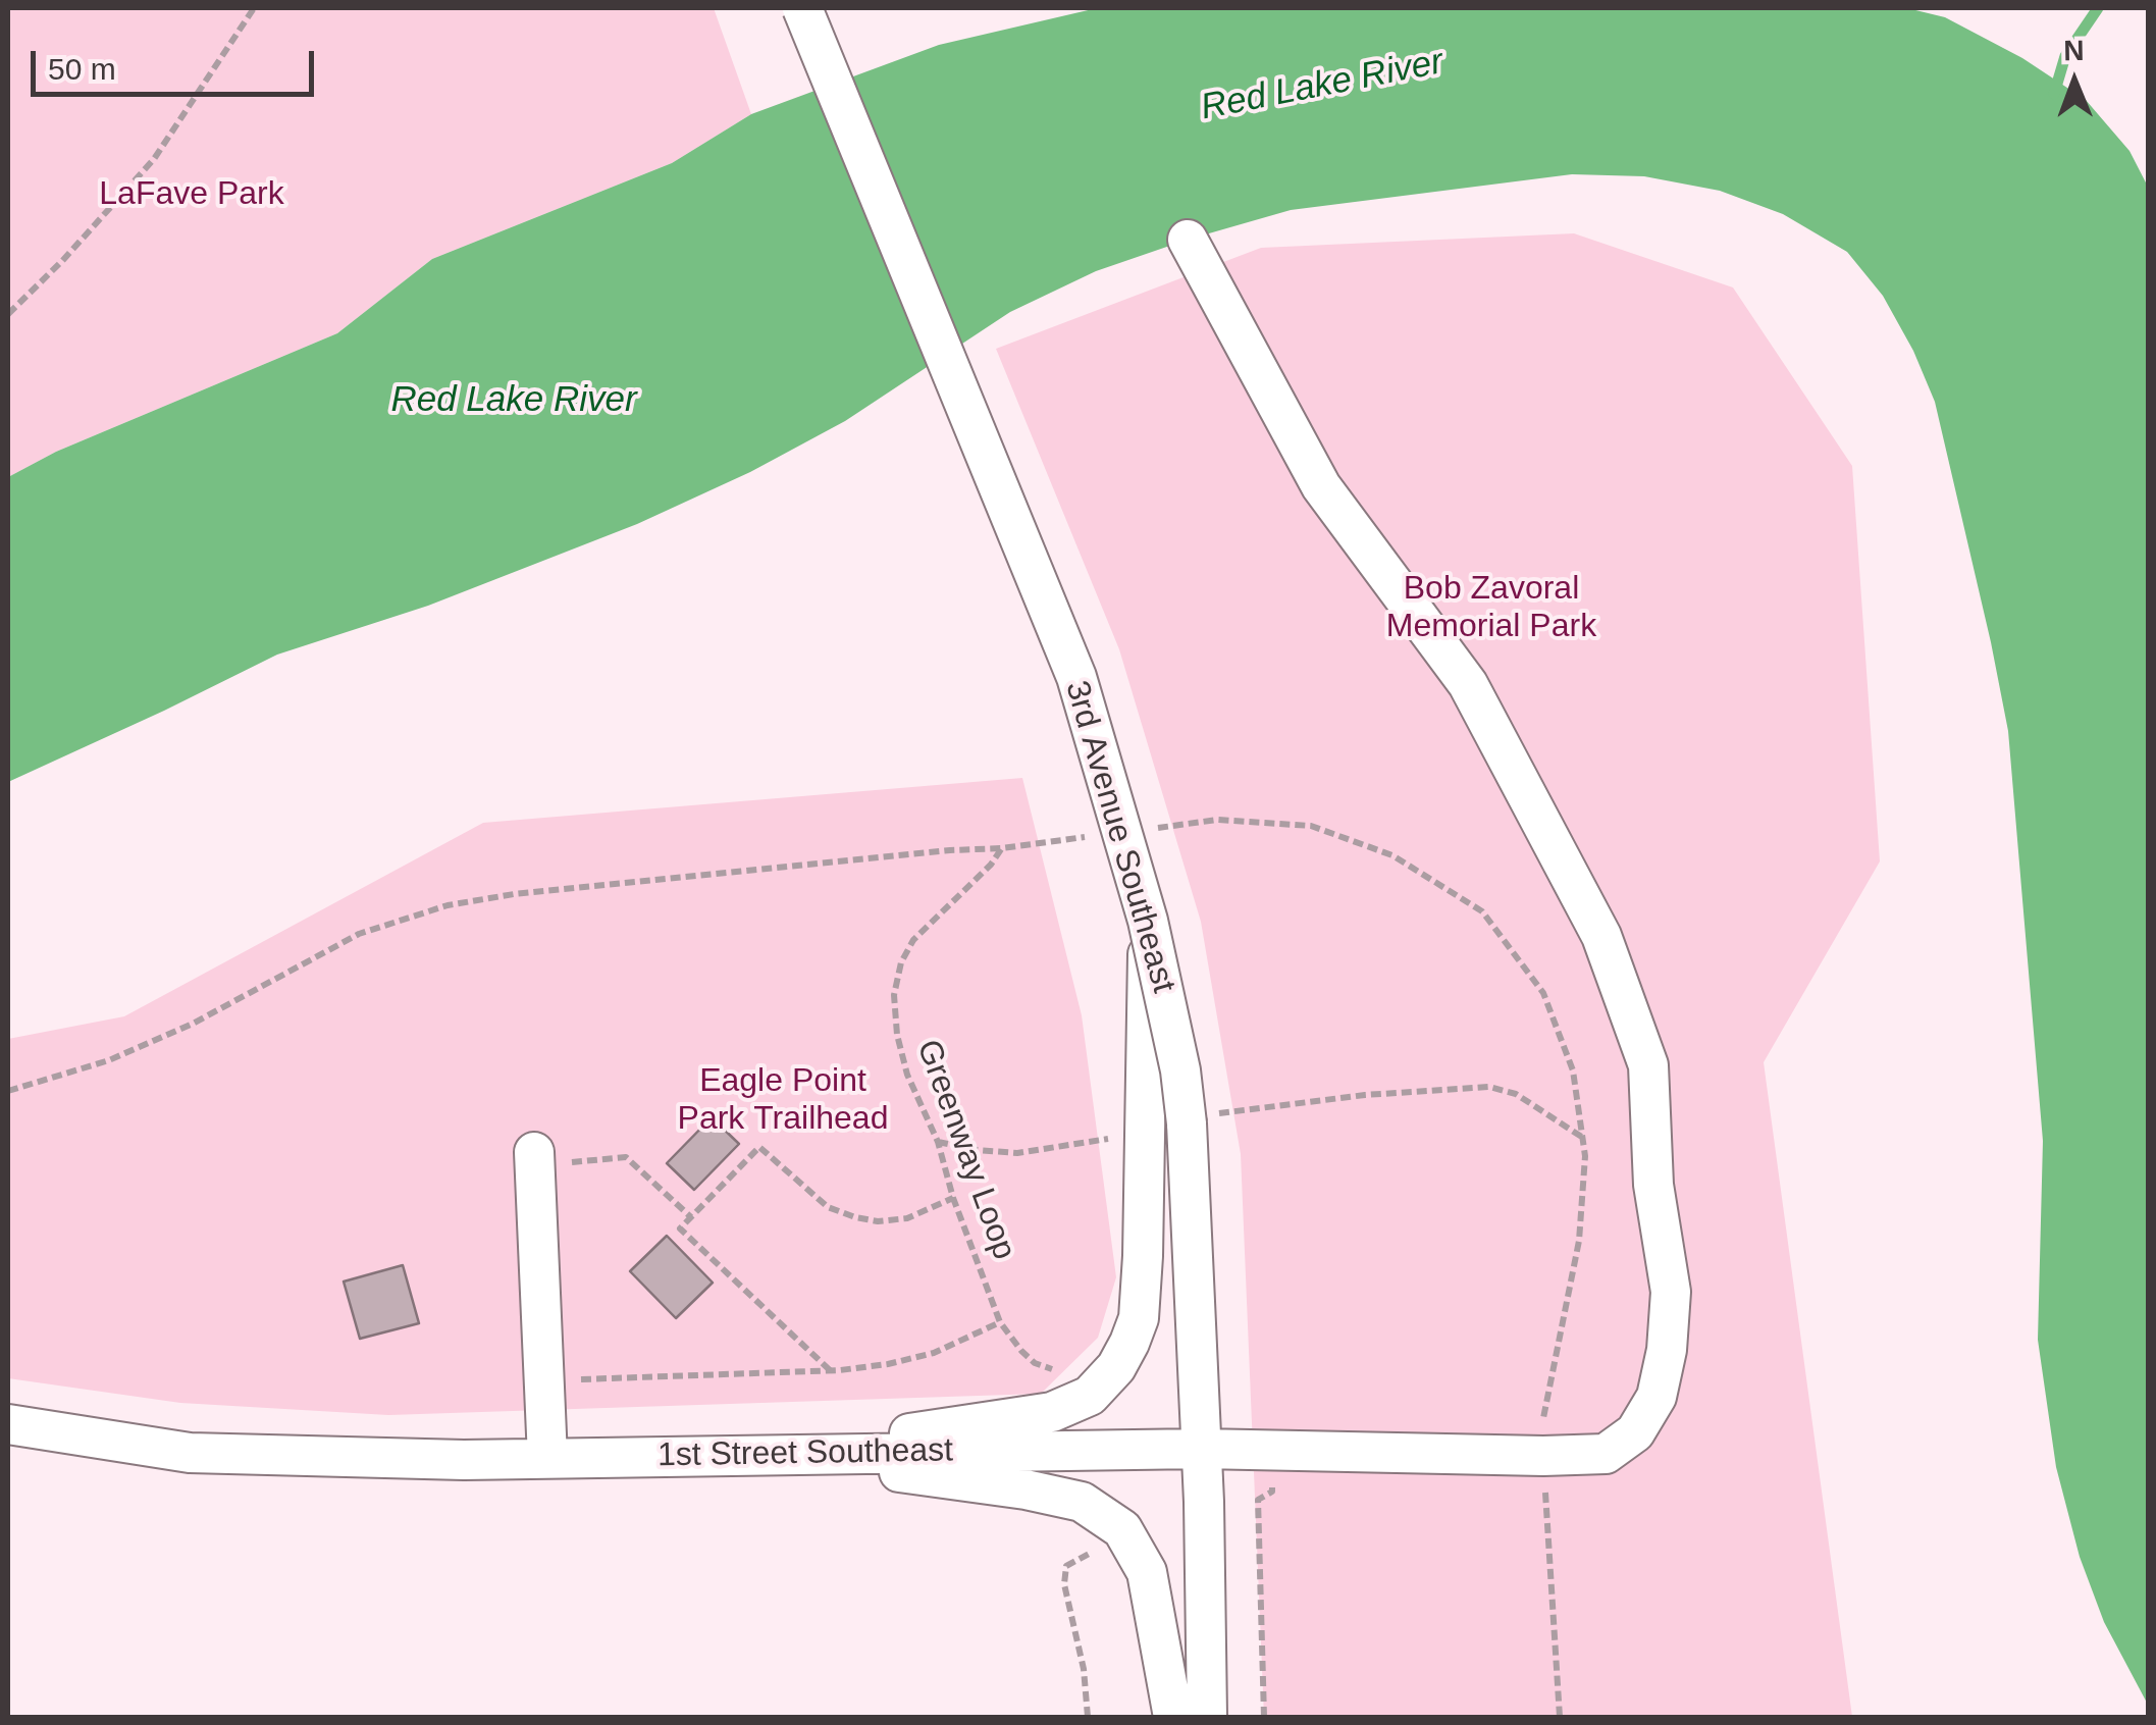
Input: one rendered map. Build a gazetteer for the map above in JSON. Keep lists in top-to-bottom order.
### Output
{
  "streets": {
    "street": ["3rd Avenue Southeast", "1st Street Southeast"],
    "path": ["Greenway Loop"]
  },
  "crossings": [
    ["3rd Avenue Southeast", "1st Street Southeast"]
  ],
  "water": ["Red Lake River"],
  "parks": ["LaFave Park", "Bob Zavoral Memorial Park", "Eagle Point Park Trailhead"],
  "scale_bar": "50 m",
  "north": "top"
}
